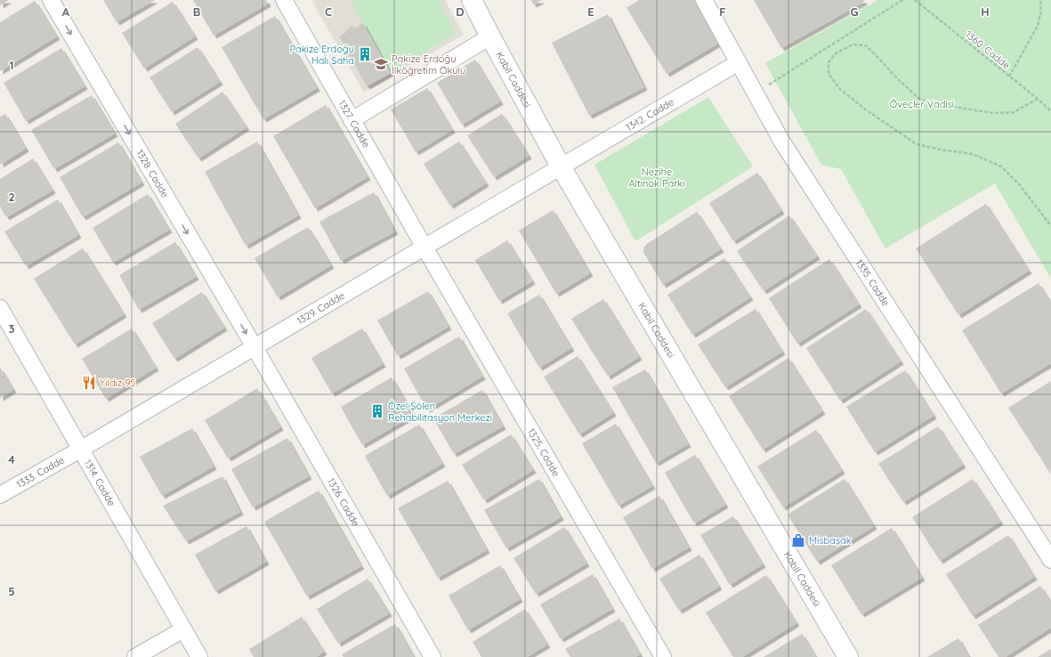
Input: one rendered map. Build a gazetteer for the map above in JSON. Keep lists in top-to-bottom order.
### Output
{
  "streets": {
    "main road": ["Kabil Caddesi"],
    "street": [
      "1342. Cadde",
      "1327. Cadde",
      "1328. Cadde",
      "1335. Cadde",
      "1329. Cadde",
      "1325. Cadde",
      "1333. Cadde",
      "1314. Cadde",
      "1326. Cadde"
    ],
    "path": ["1360. Cadde"]
  },
  "crossings": [
    ["Kabil Caddesi", "1342. Cadde"],
    ["Kabil Caddesi", "1329. Cadde"],
    ["1342. Cadde", "1335. Cadde"],
    ["1342. Cadde", "1329. Cadde"],
    ["1327. Cadde", "1329. Cadde"],
    ["1327. Cadde", "1325. Cadde"],
    ["1328. Cadde", "1329. Cadde"],
    ["1328. Cadde", "1326. Cadde"],
    ["1329. Cadde", "1325. Cadde"],
    ["1329. Cadde", "1333. Cadde"],
    ["1329. Cadde", "1314. Cadde"],
    ["1329. Cadde", "1326. Cadde"],
    ["1333. Cadde", "1314. Cadde"]
  ],
  "one_way": ["1328. Cadde"],
  "parks": ["Öveçler Vadisi", "Nezihe Altınok Parkı"],
  "places": {
    "building": ["Pakize Erdoğu Halı Saha", "Özel Şölen Rehabilitasyon Merkezi"],
    "school or university": ["Pakize Erdoğu İlköğretim Okulu"],
    "restaurant": ["Yıldız 95"],
    "shop": ["Misbaşak"]
  },
  "grid": {
    "columns": [
      "A",
      "B",
      "C",
      "D",
      "E",
      "F",
      "G",
      "H"
    ],
    "rows": [
      "1",
      "2",
      "3",
      "4",
      "5"
    ]
  }
}
